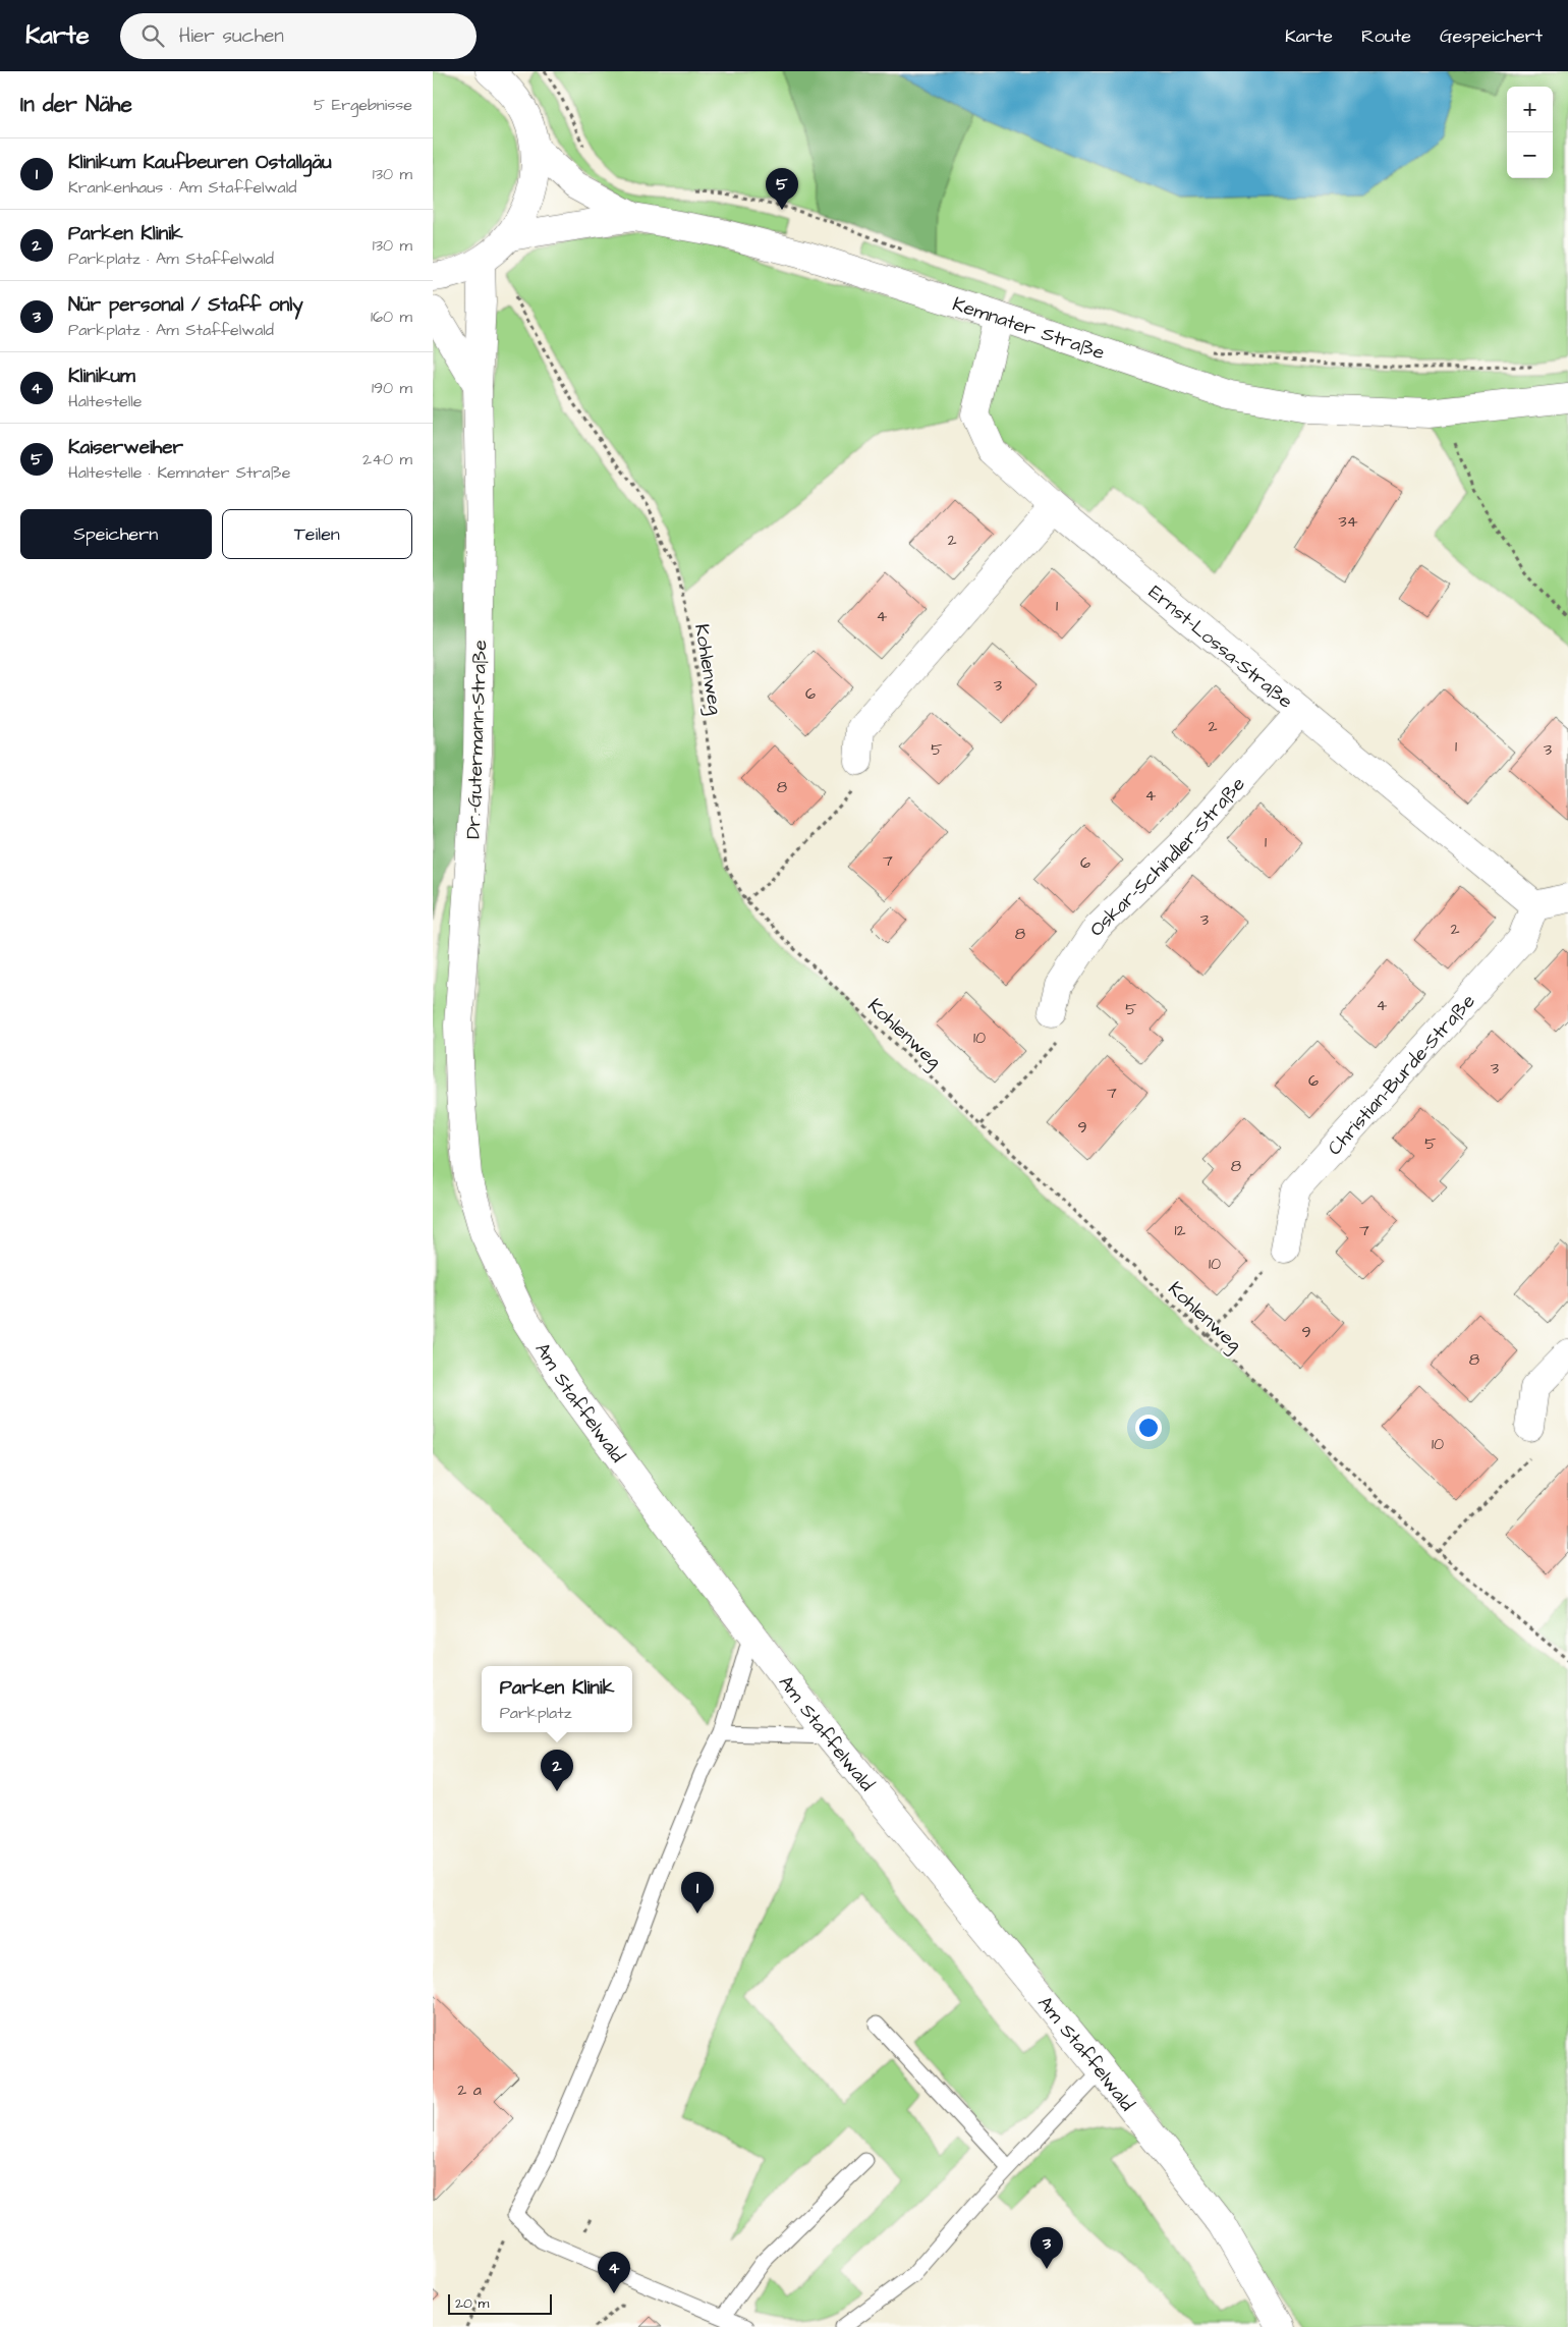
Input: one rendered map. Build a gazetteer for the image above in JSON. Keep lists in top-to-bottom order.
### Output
{
  "streets": {
    "street": [
      "Kemnater Straße",
      "Ernst-Lossa-Straße",
      "Dr.-Gutermann-Straße",
      "Oskar-Schindler-Straße",
      "Christian-Burde-Straße",
      "Am Staffelwald"
    ],
    "path": ["Kohlenweg"]
  },
  "crossings": [
    ["Kemnater Straße", "Ernst-Lossa-Straße"],
    ["Kemnater Straße", "Kohlenweg"],
    ["Kemnater Straße", "Dr.-Gutermann-Straße"],
    ["Ernst-Lossa-Straße", "Oskar-Schindler-Straße"],
    ["Ernst-Lossa-Straße", "Christian-Burde-Straße"],
    ["Kohlenweg", "Dr.-Gutermann-Straße"],
    ["Dr.-Gutermann-Straße", "Am Staffelwald"]
  ],
  "house_numbers": [
    "34",
    "2",
    "1",
    "4",
    "3",
    "6",
    "2",
    "1",
    "5",
    "3",
    "8",
    "4",
    "1",
    "7",
    "6",
    "3",
    "2",
    "8",
    "4",
    "5",
    "10",
    "3",
    "6",
    "7",
    "9",
    "5",
    "8",
    "12",
    "7",
    "10",
    "9",
    "8",
    "10",
    "2 a"
  ],
  "scale_bar": "20 m",
  "page": {
    "header": "Karte",
    "search": "Hier suchen",
    "nav": ["Karte", "Route", "Gespeichert"],
    "heading": ["In der Nähe", "5 Ergebnisse"],
    "map_buttons": ["+", "−"],
    "list": [
      {
        "mark": "1",
        "name": "Klinikum Kaufbeuren Ostallgäu",
        "note": "Krankenhaus · Am Staffelwald",
        "value": "130 m"
      },
      {
        "mark": "2",
        "name": "Parken Klinik",
        "note": "Parkplatz · Am Staffelwald",
        "value": "130 m"
      },
      {
        "mark": "3",
        "name": "Nür personal / Staff only",
        "note": "Parkplatz · Am Staffelwald",
        "value": "160 m"
      },
      {
        "mark": "4",
        "name": "Klinikum",
        "note": "Haltestelle",
        "value": "190 m"
      },
      {
        "mark": "5",
        "name": "Kaiserweiher",
        "note": "Haltestelle · Kemnater Straße",
        "value": "240 m"
      }
    ],
    "pins": [
      "5",
      "2",
      "1",
      "3",
      "4"
    ],
    "buttons": ["Speichern", "Teilen"],
    "popup": ["Parken Klinik", "Parkplatz"],
    "scale": "20 m"
  }
}
